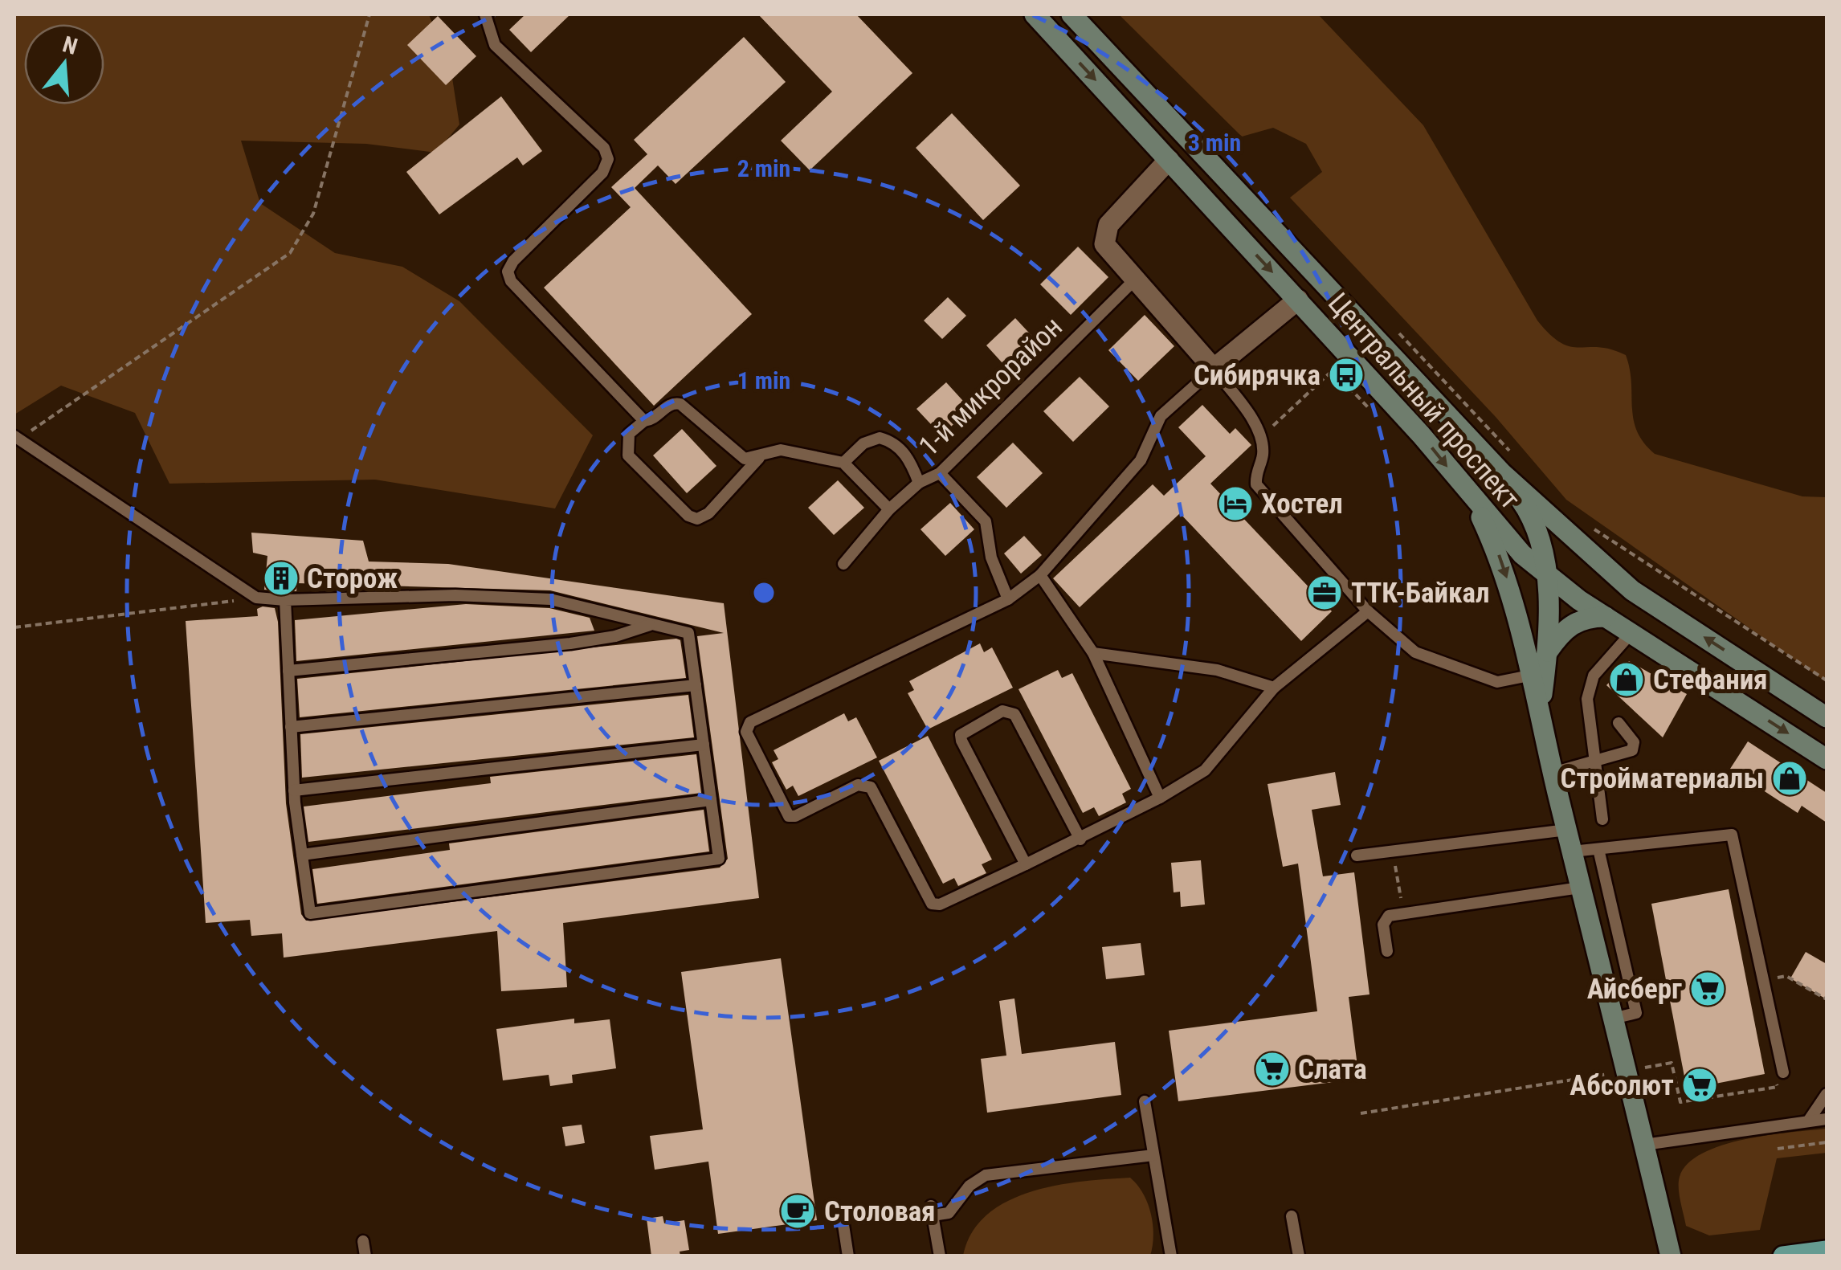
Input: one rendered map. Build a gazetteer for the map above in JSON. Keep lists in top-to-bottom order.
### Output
{
  "streets": {
    "main road": ["Центральный проспект"],
    "lane": ["1-й микрорайон"]
  },
  "places": {
    "bus stop": ["Сибирячка"],
    "hotel": ["Хостел"],
    "building": ["Сторож"],
    "office": ["ТТК-Байкал"],
    "shop": ["Стефания", "Стройматериалы"],
    "supermarket": ["Айсберг", "Слата", "Абсолют"],
    "cafe": ["Столовая"]
  },
  "north": "top",
  "rings": ["3 min", "2 min", "1 min"]
}
